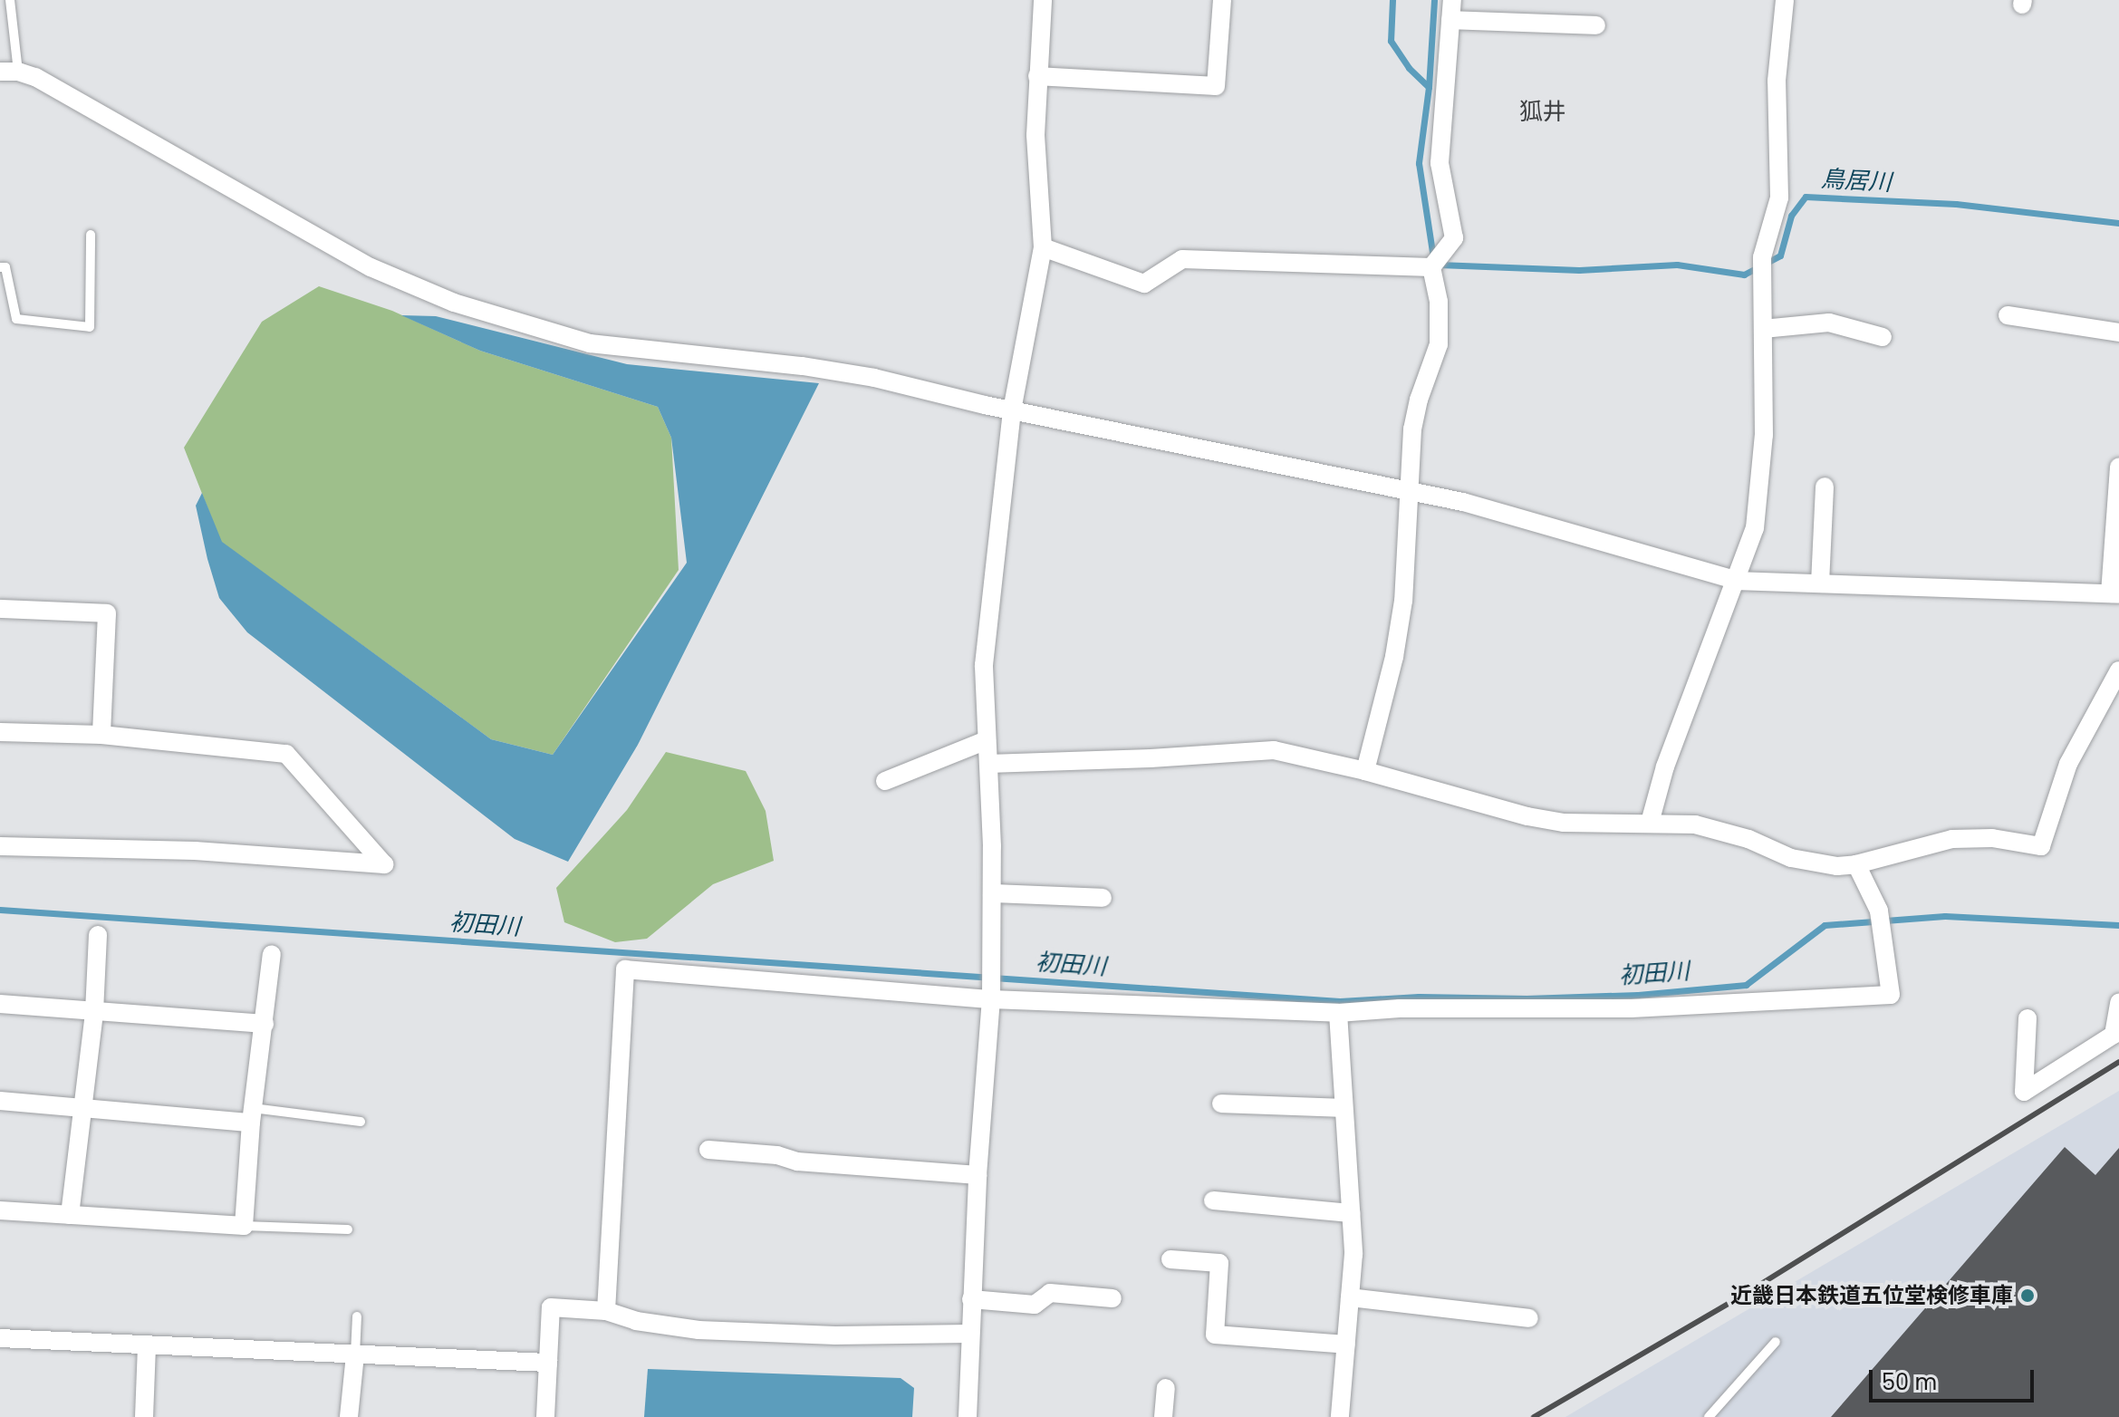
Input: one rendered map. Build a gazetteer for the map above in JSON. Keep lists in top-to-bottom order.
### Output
{
  "districts": ["狐井"],
  "water": ["鳥居川", "初田川"],
  "places": ["近畿日本鉄道五位堂検修車庫"],
  "scale_bar": "50 m"
}
